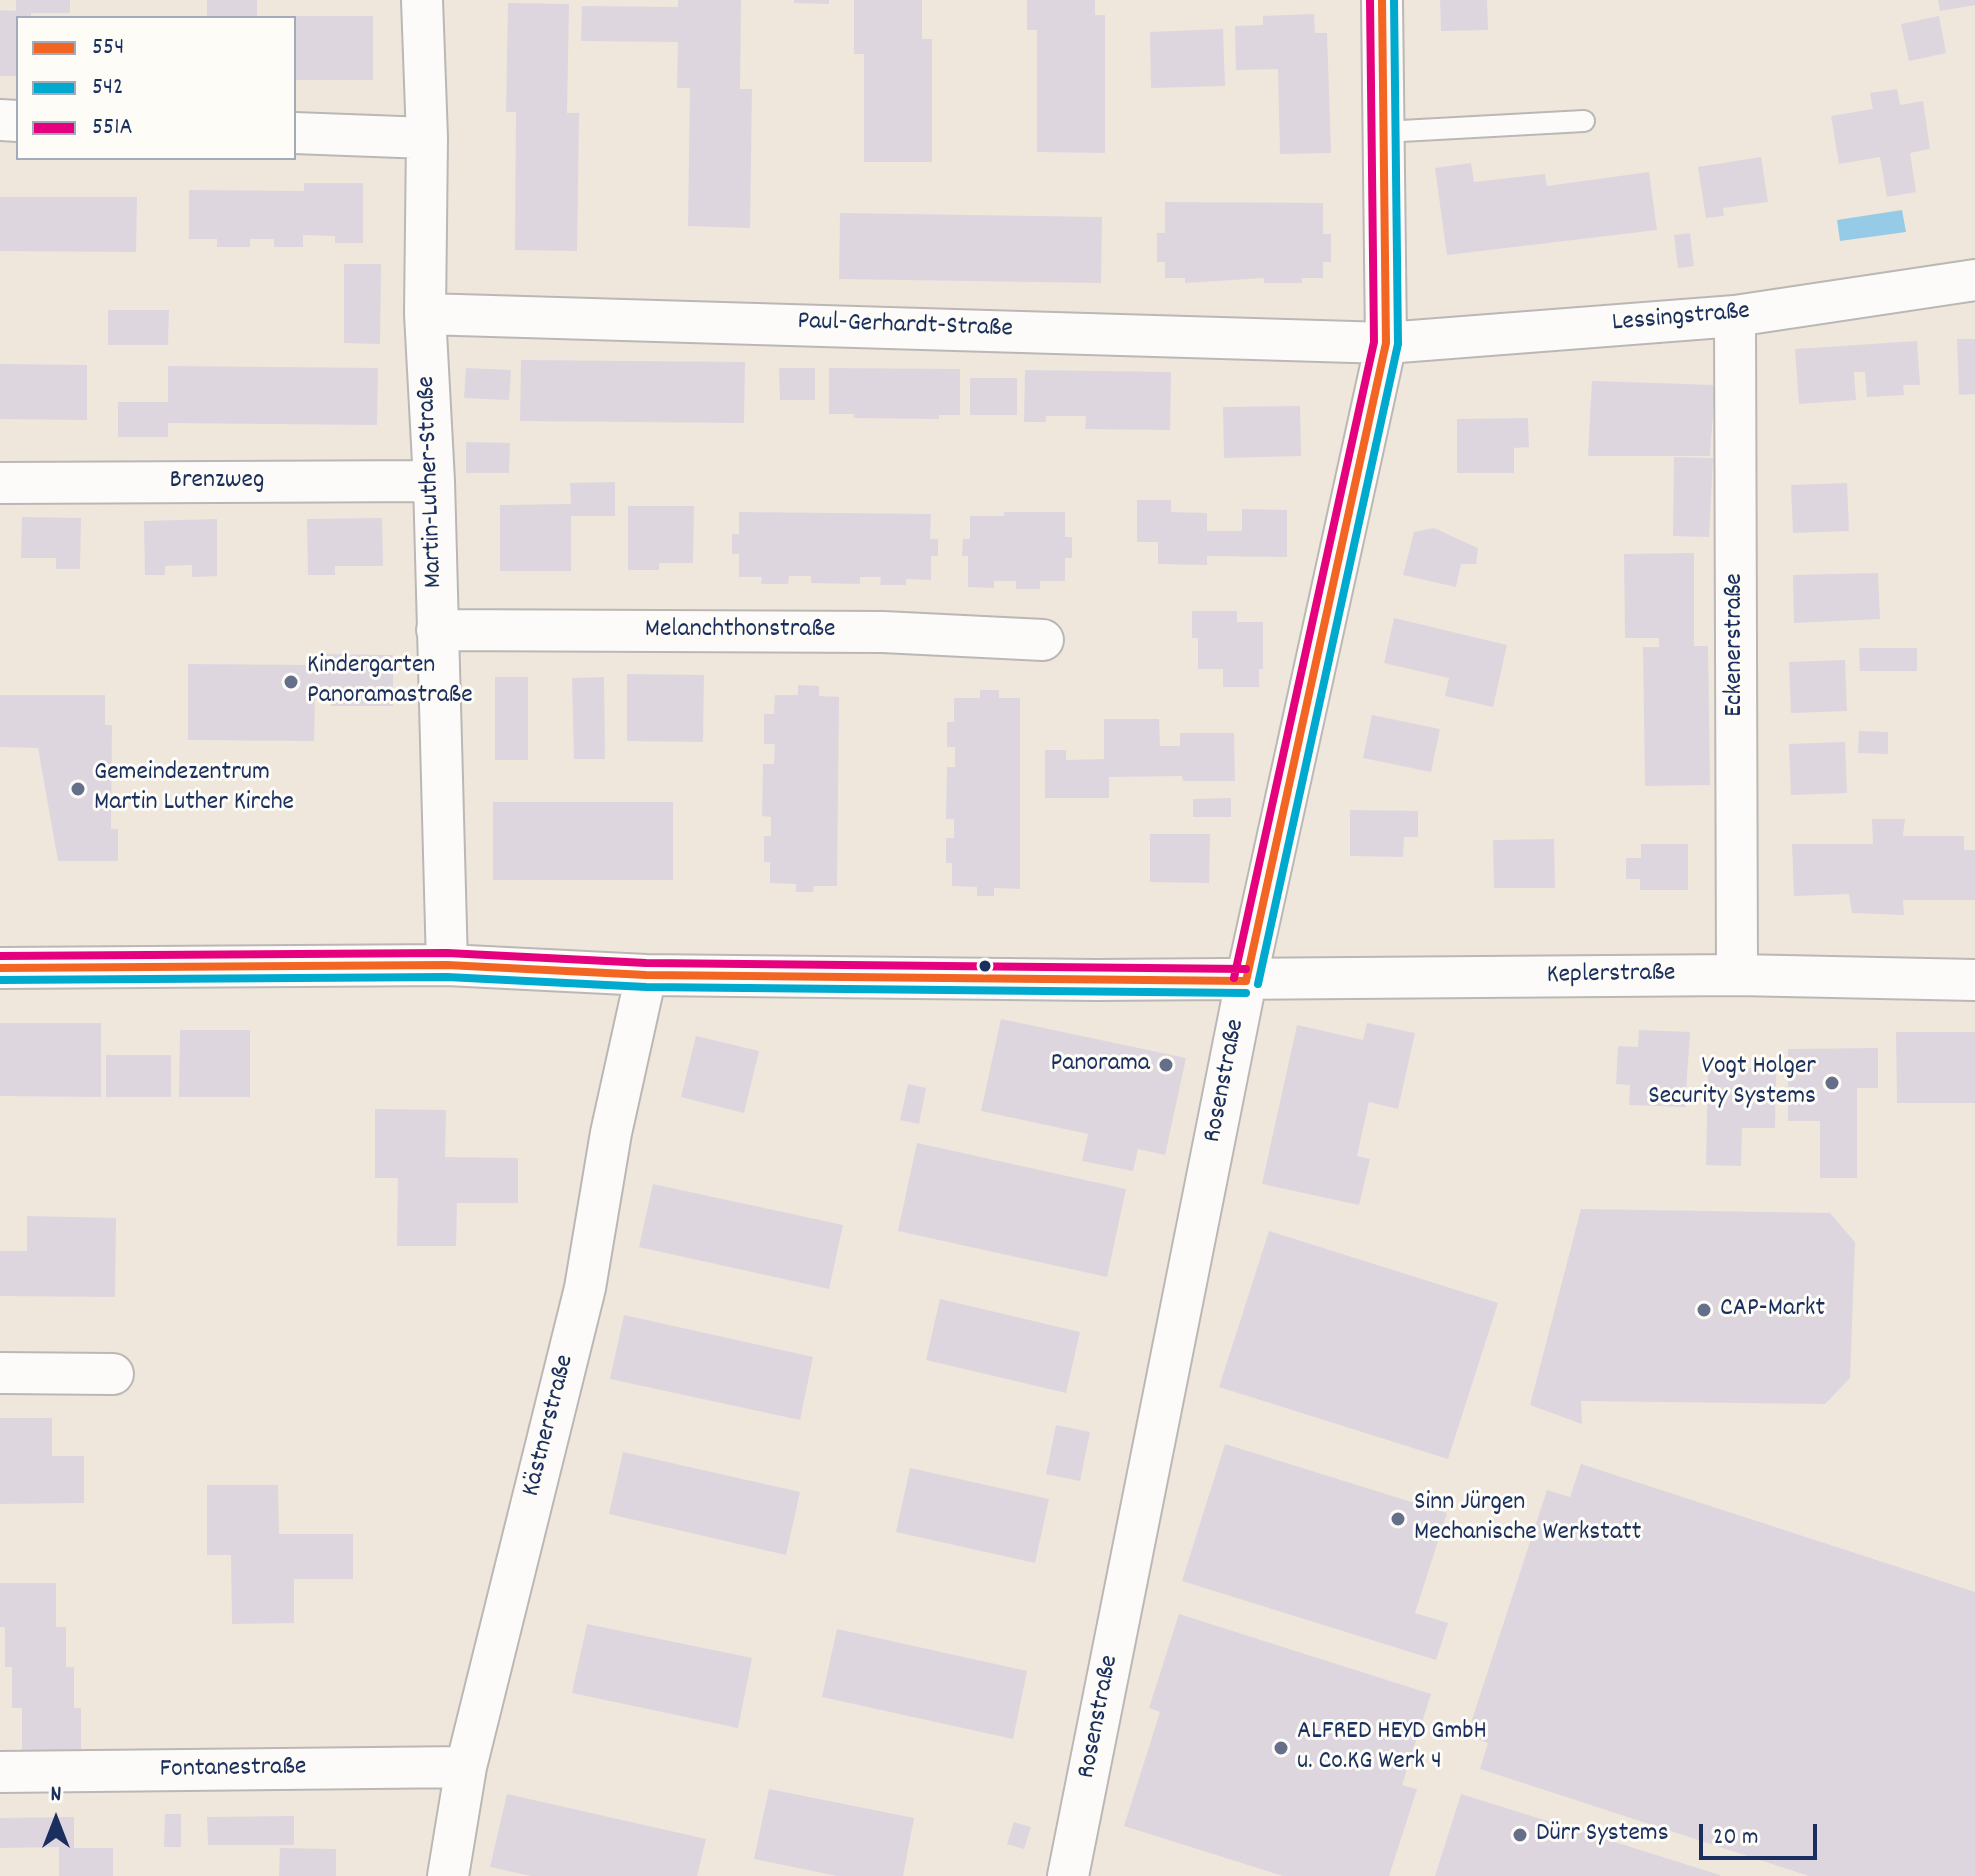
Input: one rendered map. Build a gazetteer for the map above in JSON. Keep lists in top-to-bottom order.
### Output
{
  "streets": {
    "street": [
      "Lessingstraße",
      "Paul-Gerhardt-Straße",
      "Brenzweg",
      "Martin-Luther-Straße",
      "Melanchthonstraße",
      "Eckenerstraße",
      "Keplerstraße",
      "Rosenstraße",
      "Kästnerstraße",
      "Fontanestraße"
    ]
  },
  "crossings": [
    ["Lessingstraße", "Paul-Gerhardt-Straße"],
    ["Lessingstraße", "Eckenerstraße"],
    ["Lessingstraße", "Rosenstraße"],
    ["Paul-Gerhardt-Straße", "Martin-Luther-Straße"],
    ["Paul-Gerhardt-Straße", "Rosenstraße"],
    ["Brenzweg", "Martin-Luther-Straße"],
    ["Martin-Luther-Straße", "Melanchthonstraße"],
    ["Martin-Luther-Straße", "Keplerstraße"],
    ["Eckenerstraße", "Keplerstraße"],
    ["Keplerstraße", "Rosenstraße"],
    ["Keplerstraße", "Kästnerstraße"],
    ["Kästnerstraße", "Fontanestraße"]
  ],
  "places": [
    "Kindergarten Panoramastraße",
    "Gemeindezentrum Martin Luther Kirche",
    "Panorama",
    "Vogt Holger Security Systems",
    "CAP-Markt",
    "Sinn Jürgen Mechanische Werkstatt",
    "ALFRED HEYD GmbH u. Co.KG Werk 4",
    "Dürr Systems"
  ],
  "lines": ["transit line 554", "transit line 542", "transit line 551A"],
  "legend": ["554", "542", "551A"],
  "scale_bar": "20 m",
  "north": "top"
}
